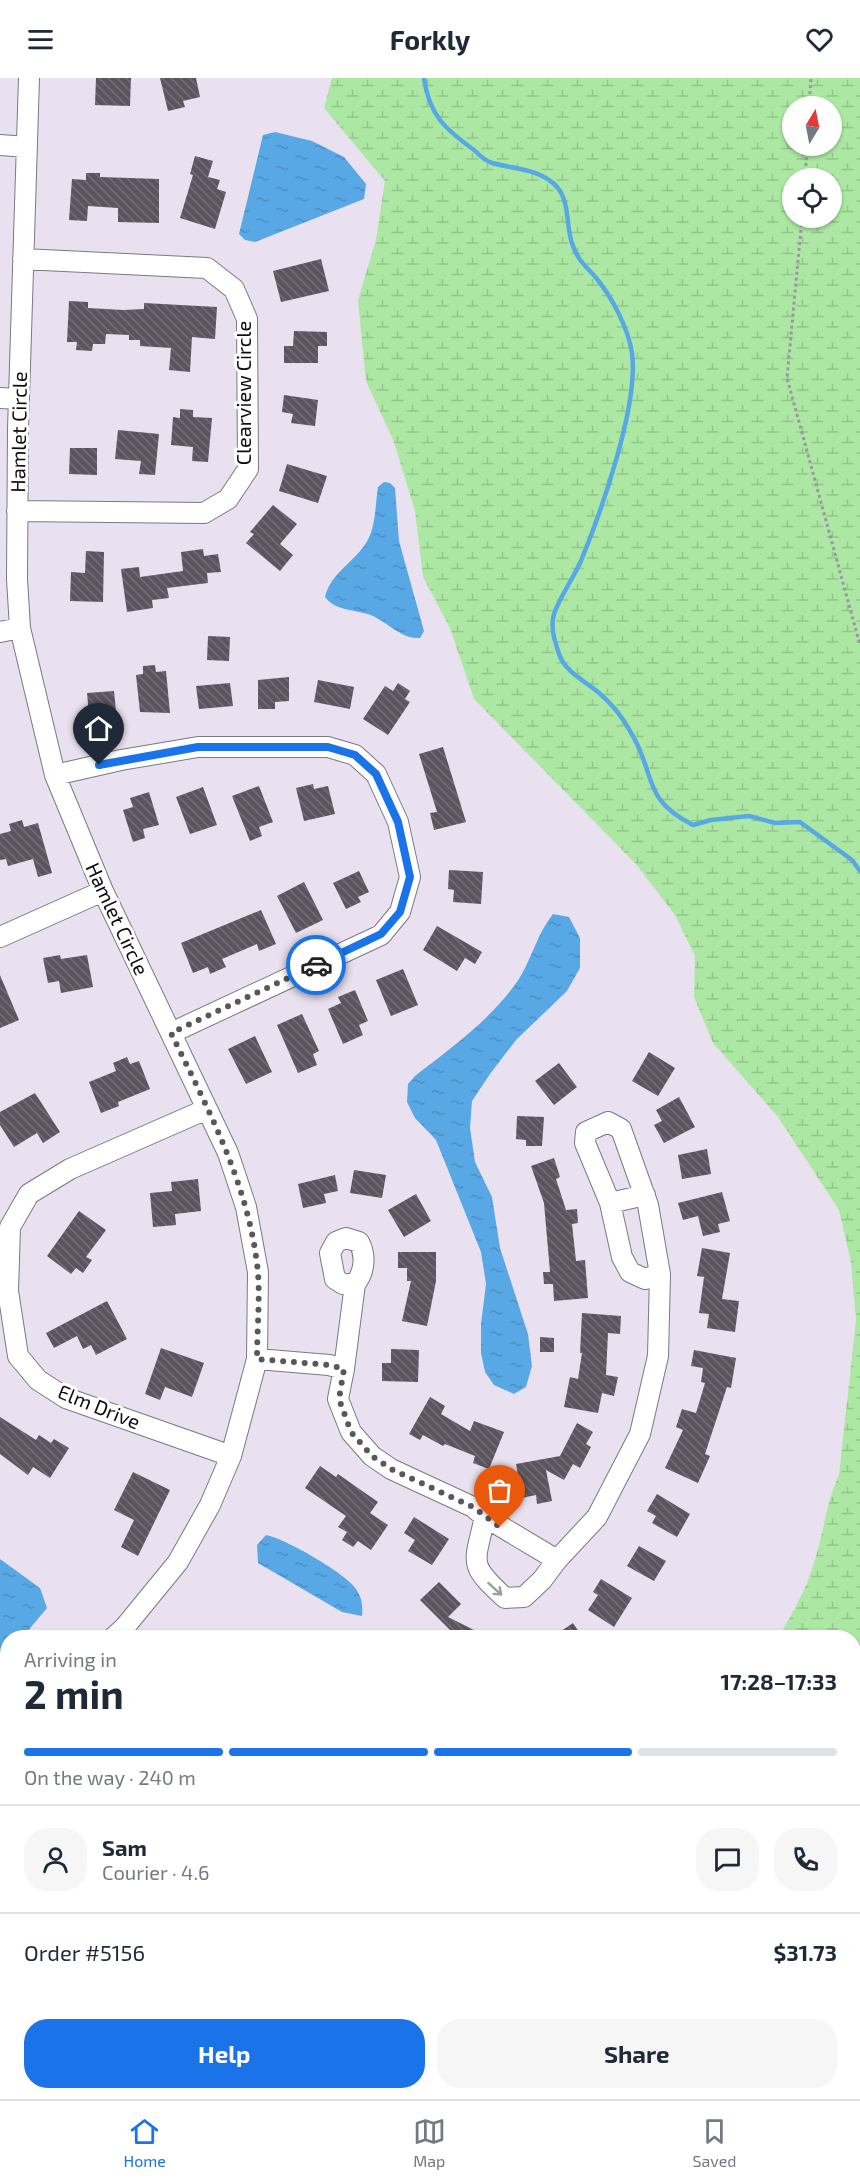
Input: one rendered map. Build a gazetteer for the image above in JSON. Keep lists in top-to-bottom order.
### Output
{
  "streets": {
    "street": ["Clearview Circle", "Hamlet Circle", "Elm Drive"]
  },
  "crossings": [
    ["Clearview Circle", "Hamlet Circle"],
    ["Hamlet Circle", "Elm Drive"]
  ],
  "north": "top",
  "page": {
    "header": "Forkly",
    "heading": ["2 min", "Arriving in", "17:28–17:33"],
    "panel": [
      "Sam",
      "Courier · 4.6",
      "Order #5156",
      "$31.73"
    ],
    "bar": "On the way · 240 m",
    "buttons": ["Help", "Share"],
    "tabs": ["Home", "Map", "Saved"]
  }
}
